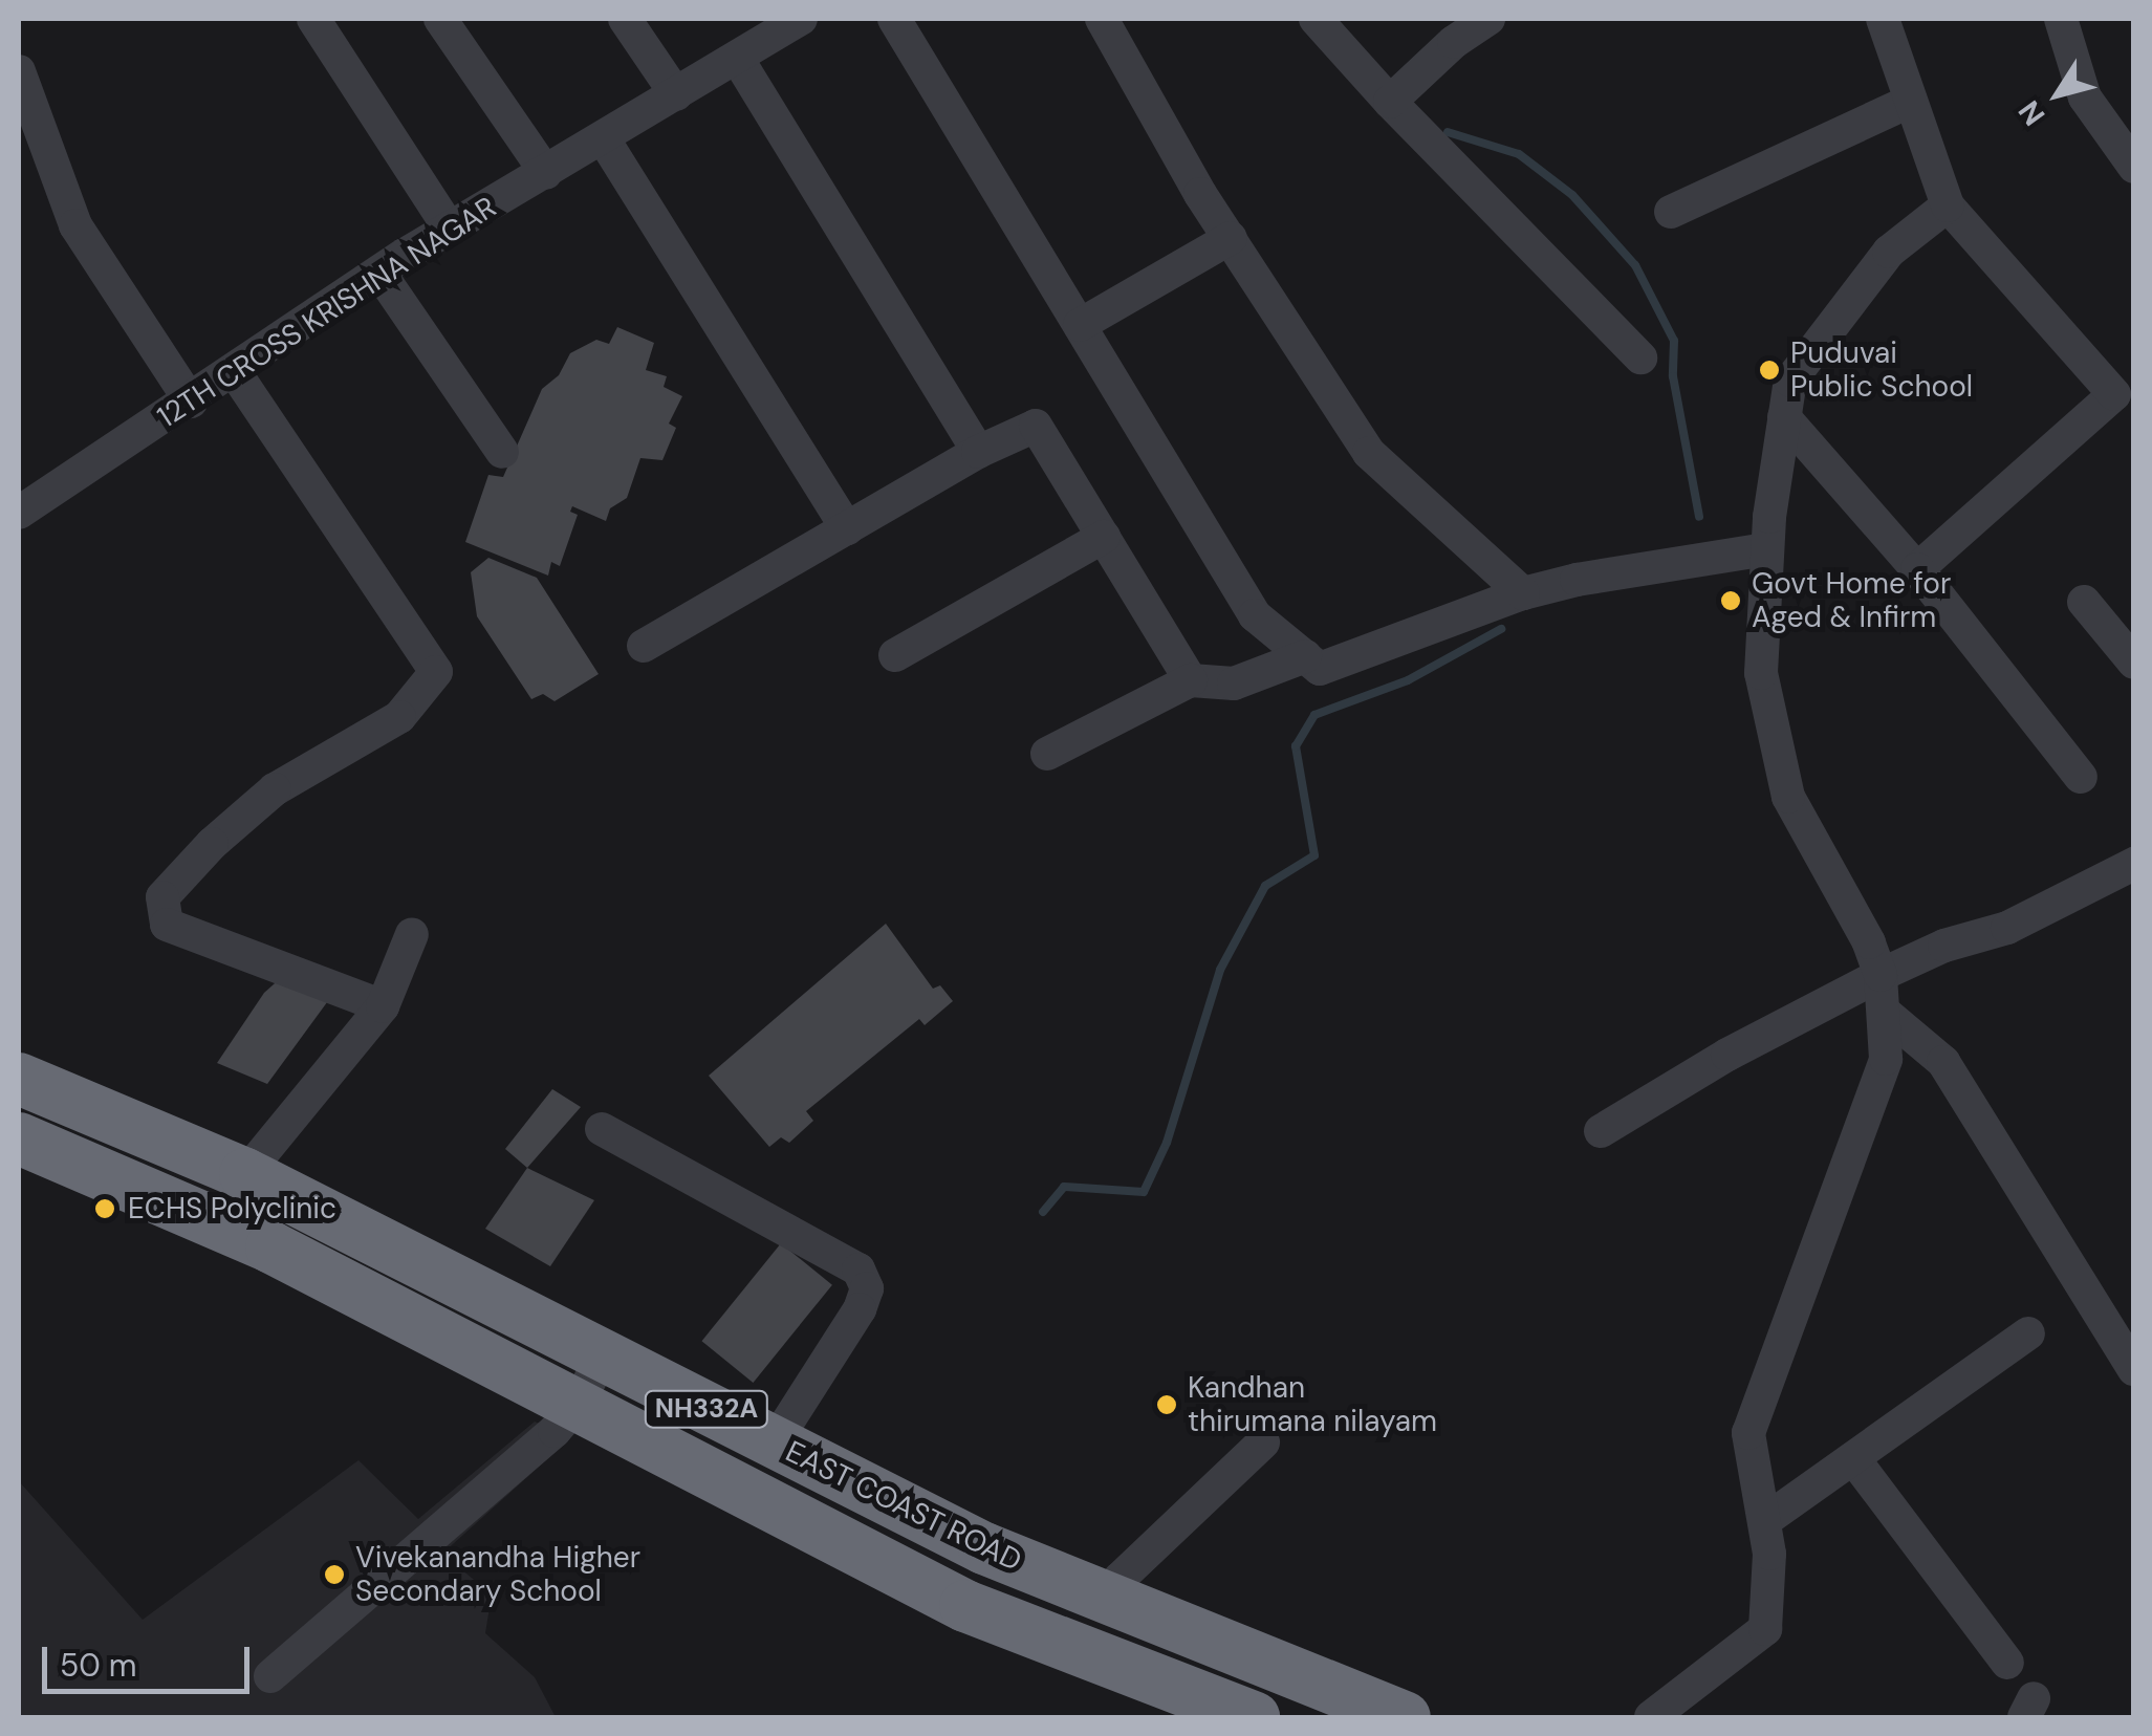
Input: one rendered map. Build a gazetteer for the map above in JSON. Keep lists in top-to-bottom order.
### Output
{
  "streets": {
    "highway": ["NH332A", "EAST COAST ROAD"],
    "street": ["12TH CROSS KRISHNA NAGAR"]
  },
  "places": [
    "Puduvai Public School",
    "Govt Home for Aged & Infirm",
    "ECHS Polyclinic",
    "Kandhan thirumana nilayam",
    "Vivekanandha Higher Secondary School"
  ],
  "scale_bar": "50 m",
  "north": "bottom left"
}
